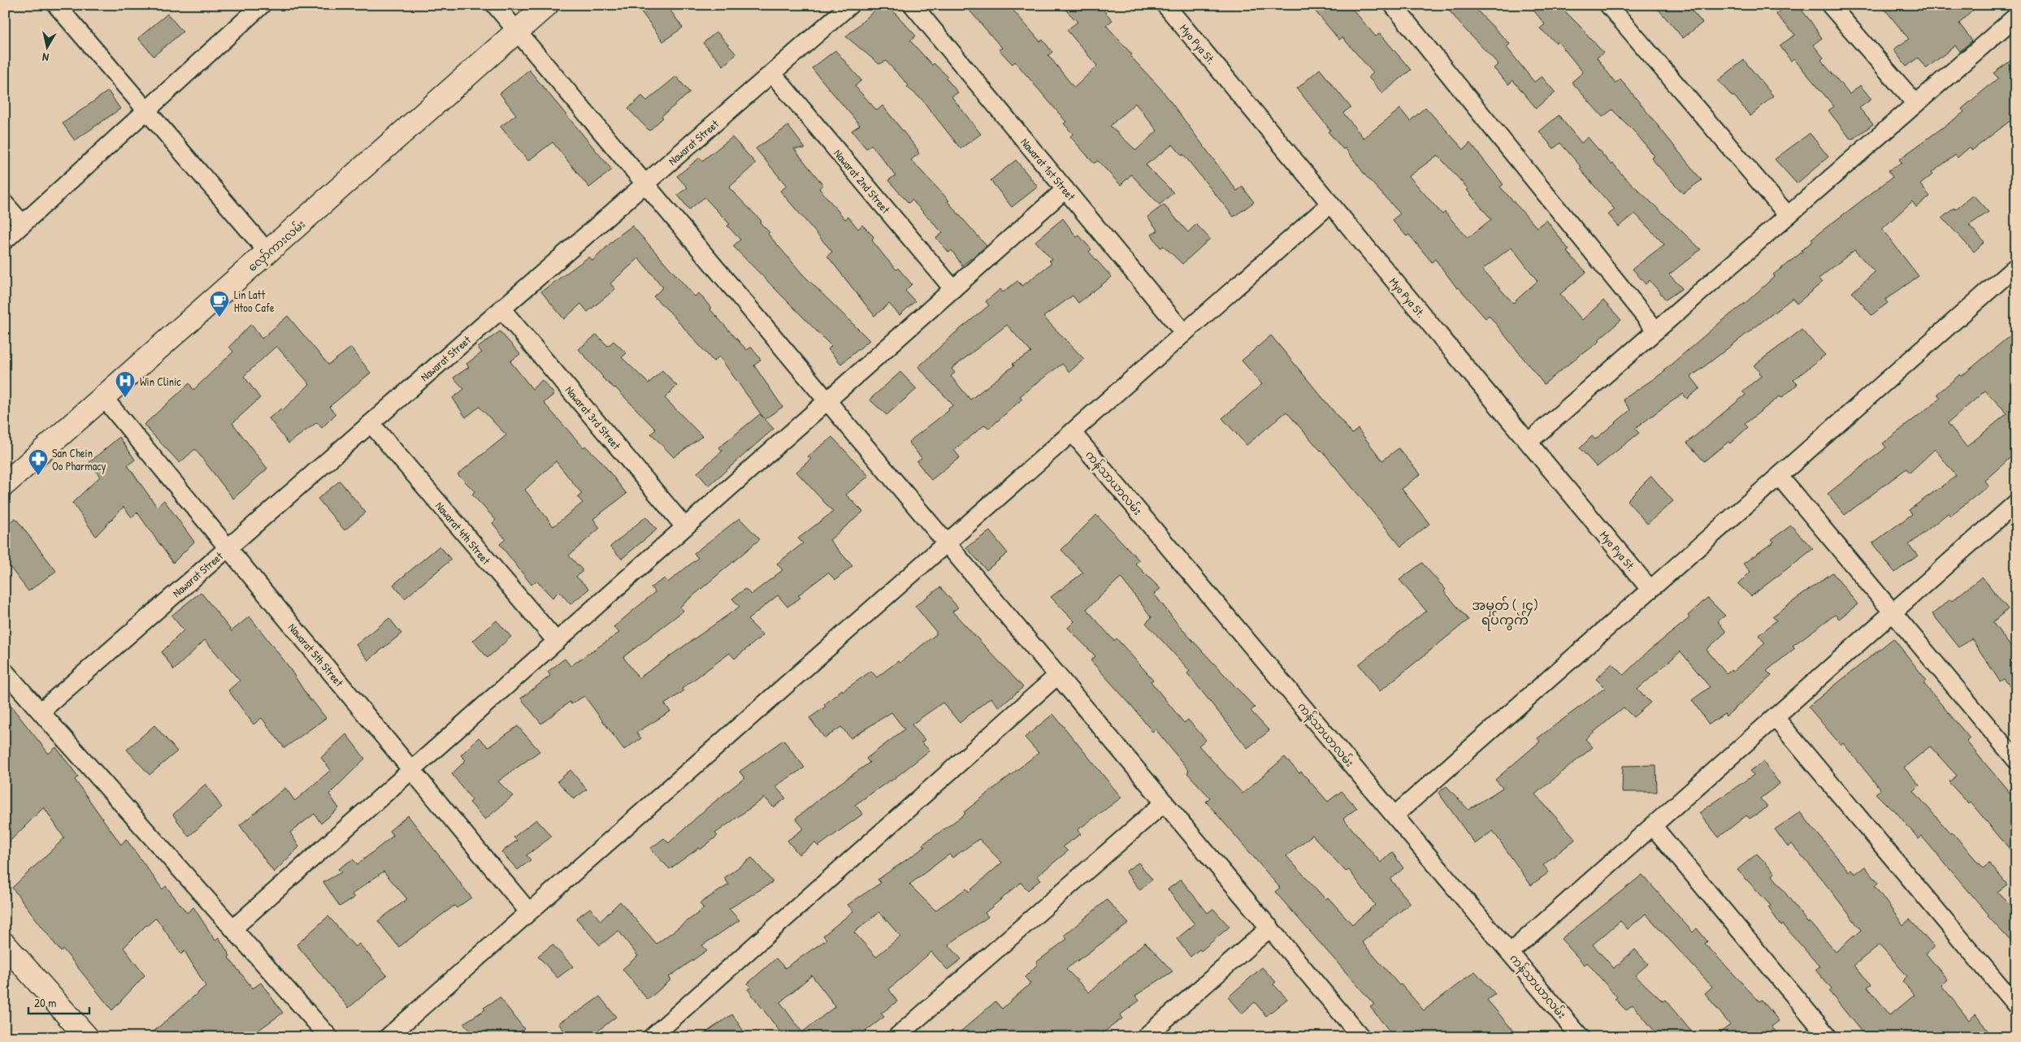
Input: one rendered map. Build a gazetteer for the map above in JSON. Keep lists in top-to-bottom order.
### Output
{
  "streets": {
    "main road": ["လှော်ကားလမ်း"],
    "street": [
      "Myo Pya St.",
      "Nawarat Street",
      "Nawarat 1st Street",
      "Nawarat 2nd Street",
      "Nawarat 3rd Street",
      "ကန်သာယာလမ်း",
      "Nawarat 4th Street",
      "Nawarat 5th Street"
    ]
  },
  "crossings": [
    ["Nawarat Street", "Nawarat 2nd Street"],
    ["Nawarat Street", "Nawarat 3rd Street"],
    ["Nawarat Street", "Nawarat 4th Street"],
    ["Nawarat Street", "Nawarat 5th Street"],
    ["လှော်ကားလမ်း", "Nawarat 5th Street"]
  ],
  "districts": ["အမှတ် (၂၄) ရပ်ကွက်"],
  "places": {
    "cafe": ["Lin Latt Htoo Cafe"],
    "hospital": ["Win Clinic"],
    "pharmacy": ["San Chein Oo Pharmacy"]
  },
  "scale_bar": "20 m",
  "north": "bottom"
}
